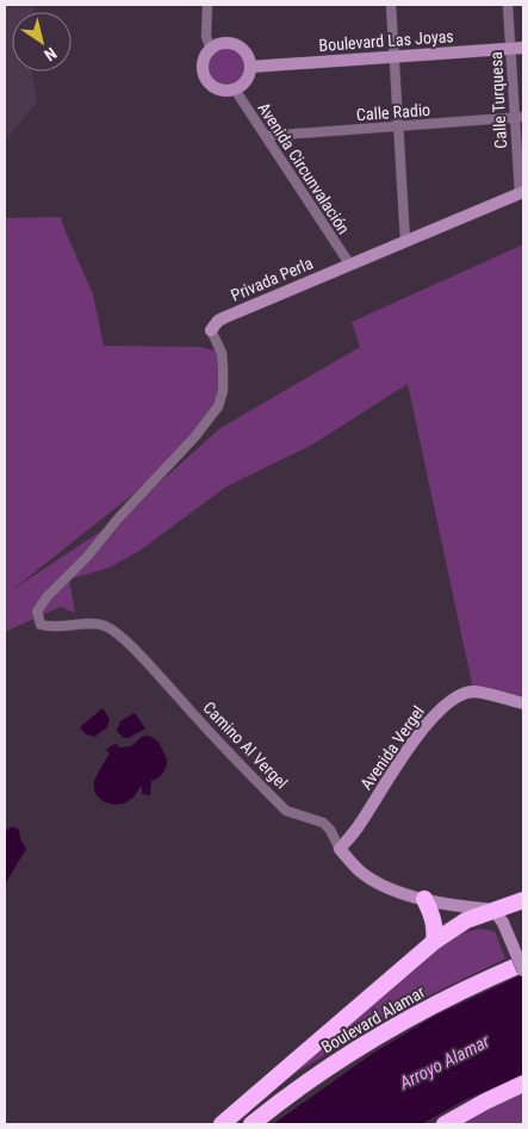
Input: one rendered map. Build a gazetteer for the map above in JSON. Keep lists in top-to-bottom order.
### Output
{
  "streets": {
    "highway": ["Boulevard Alamar"],
    "street": [
      "Boulevard Las Joyas",
      "Calle Turquesa",
      "Calle Radio",
      "Avenida Circunvalación",
      "Privada Perla",
      "Camino Al Vergel",
      "Avenida Vergel"
    ]
  },
  "crossings": [
    ["Boulevard Las Joyas", "Calle Turquesa"],
    ["Boulevard Las Joyas", "Avenida Circunvalación"],
    ["Calle Turquesa", "Calle Radio"],
    ["Calle Turquesa", "Privada Perla"],
    ["Calle Radio", "Avenida Circunvalación"],
    ["Avenida Circunvalación", "Privada Perla"],
    ["Privada Perla", "Camino Al Vergel"],
    ["Camino Al Vergel", "Avenida Vergel"]
  ],
  "water": ["Arroyo Alamar"],
  "north": "bottom right"
}
